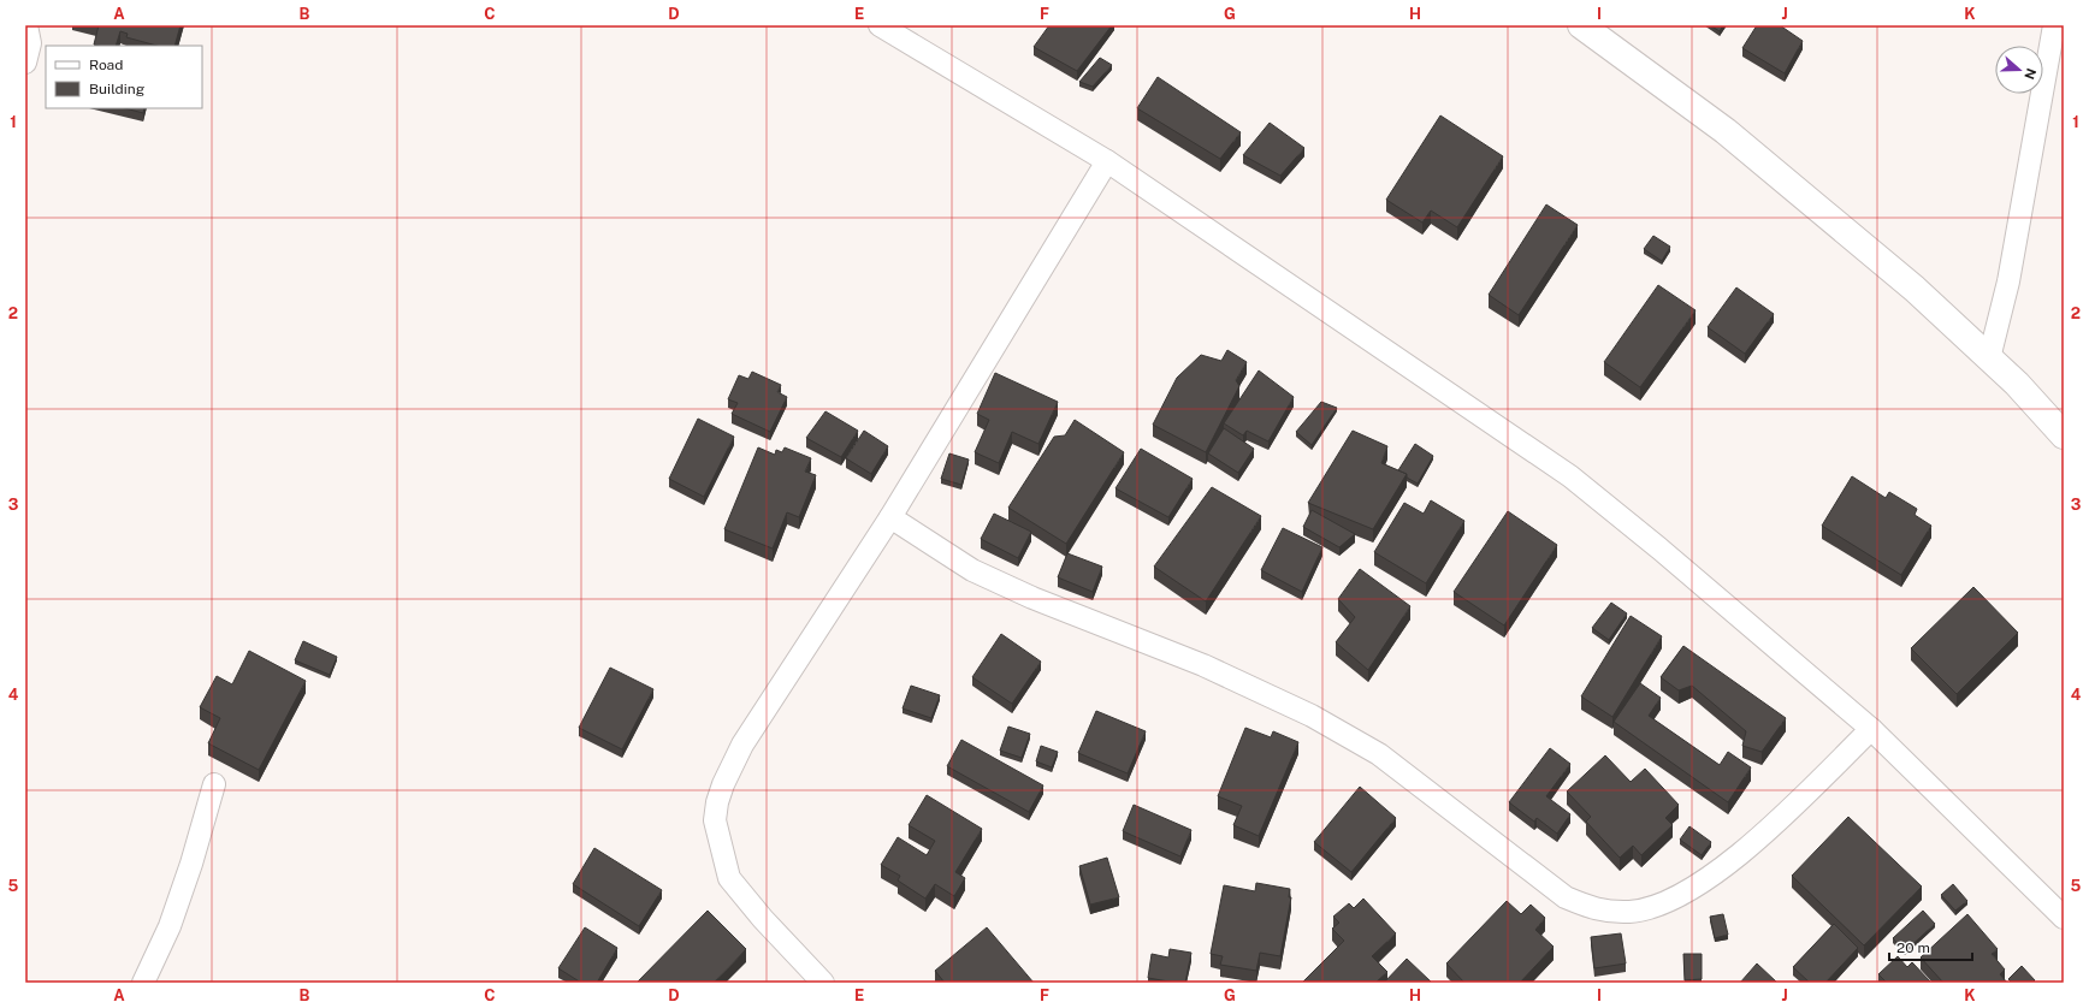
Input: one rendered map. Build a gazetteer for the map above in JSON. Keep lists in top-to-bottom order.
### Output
{
  "legend": ["Road", "Building"],
  "scale_bar": "20 m",
  "north": "right",
  "grid": {
    "columns": [
      "A",
      "B",
      "C",
      "D",
      "E",
      "F",
      "G",
      "H",
      "I",
      "J",
      "K"
    ],
    "rows": [
      "1",
      "2",
      "3",
      "4",
      "5"
    ]
  }
}
